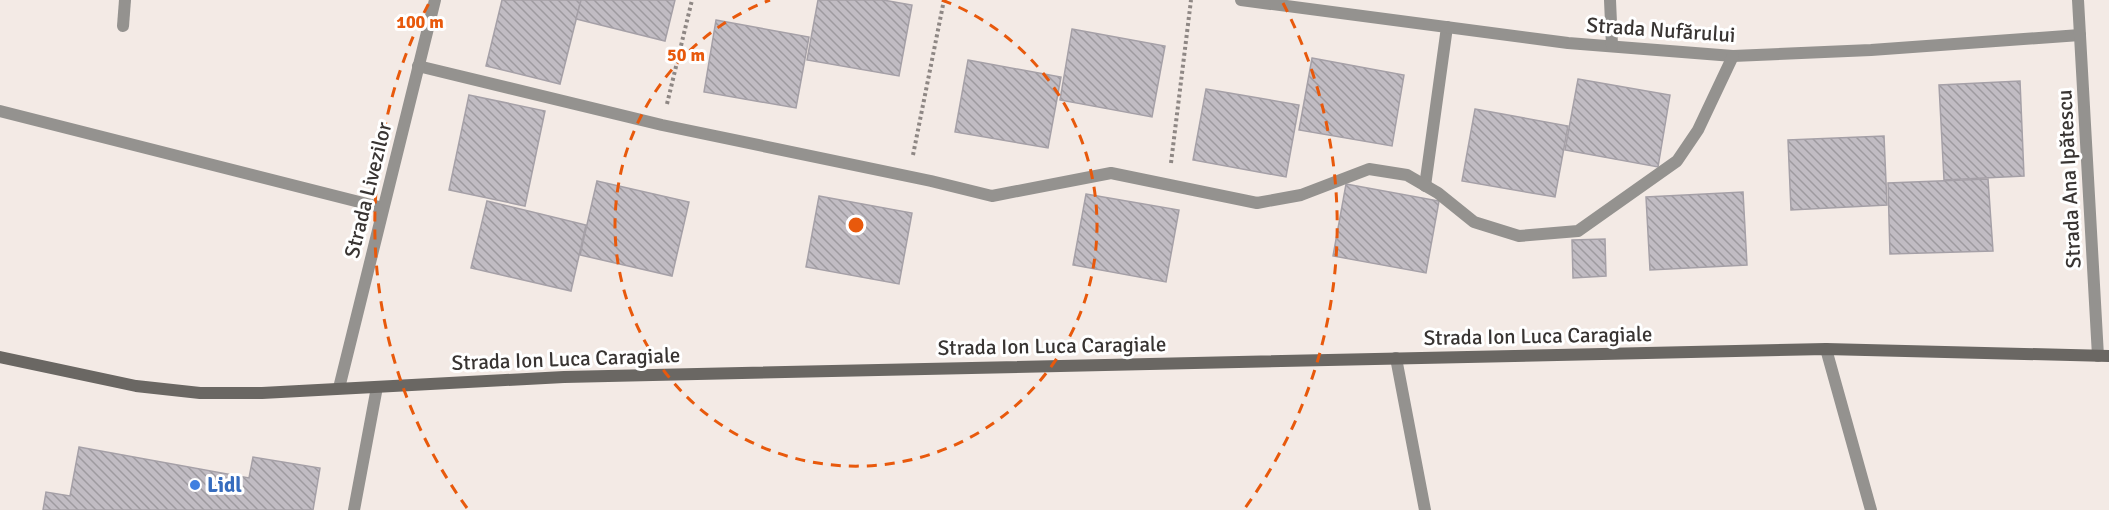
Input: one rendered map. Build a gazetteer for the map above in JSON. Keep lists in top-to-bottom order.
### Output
{
  "streets": {
    "main road": ["Strada Ion Luca Caragiale"],
    "street": ["Strada Nufărului", "Strada Ana Ipătescu", "Strada Livezilor"]
  },
  "crossings": [
    ["Strada Nufărului", "Strada Ana Ipătescu"],
    ["Strada Ana Ipătescu", "Strada Ion Luca Caragiale"],
    ["Strada Livezilor", "Strada Ion Luca Caragiale"]
  ],
  "places": ["Lidl"],
  "rings": ["100 m", "50 m"]
}
